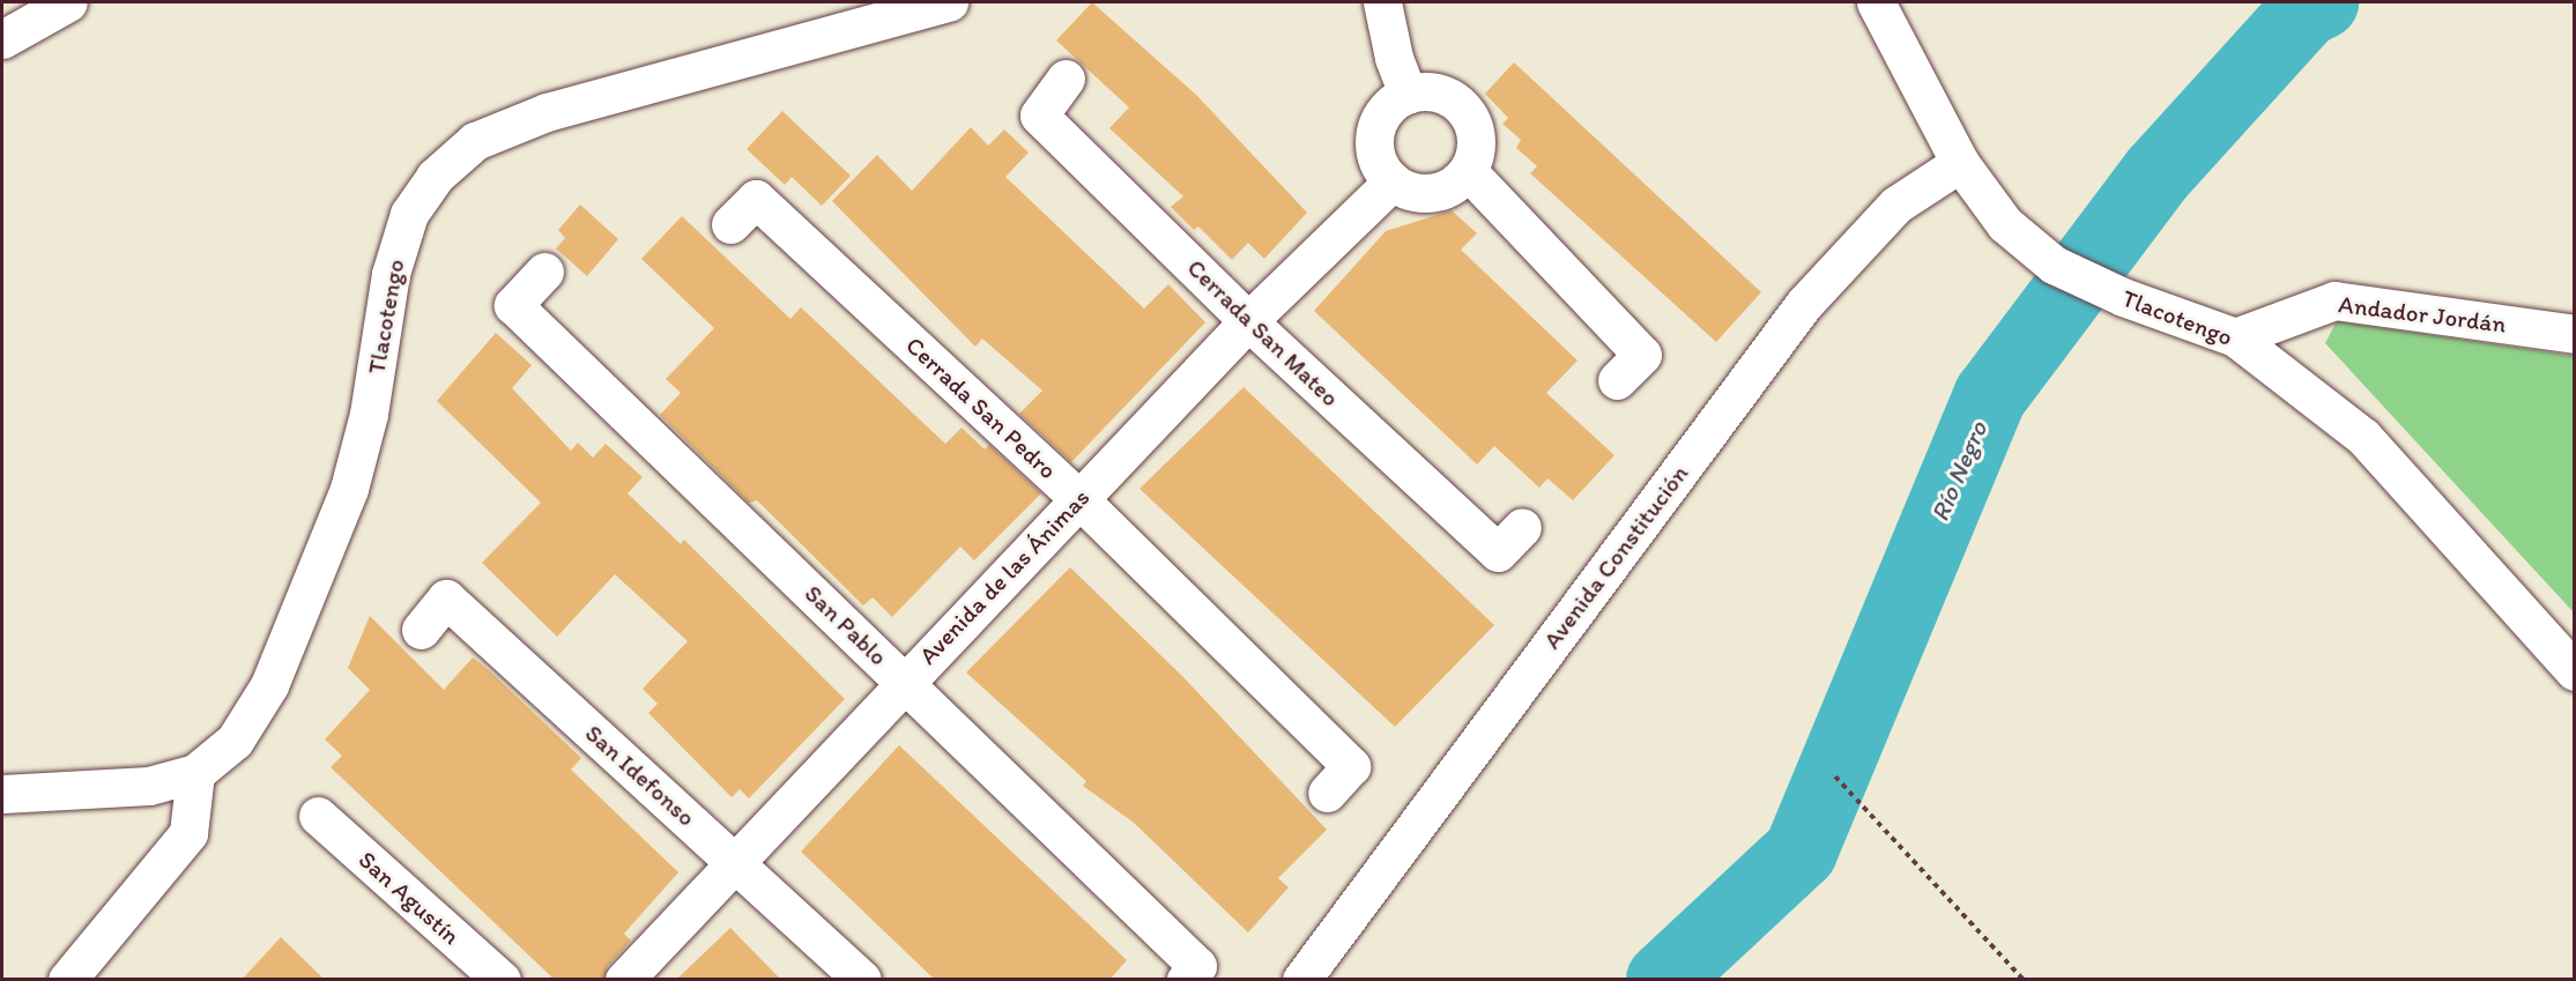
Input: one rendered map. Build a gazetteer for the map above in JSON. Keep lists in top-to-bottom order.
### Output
{
  "streets": {
    "street": [
      "Andador Jordán",
      "Tlacotengo",
      "Cerrada San Mateo",
      "Cerrada San Pedro",
      "Avenida Constitución",
      "Avenida de las Ánimas",
      "San Pablo",
      "San Idefonso",
      "San Agustín"
    ]
  },
  "crossings": [
    ["Andador Jordán", "Tlacotengo"],
    ["Tlacotengo", "Avenida Constitución"],
    ["Cerrada San Mateo", "Avenida de las Ánimas"],
    ["Cerrada San Pedro", "Avenida de las Ánimas"],
    ["Avenida de las Ánimas", "San Pablo"],
    ["Avenida de las Ánimas", "San Idefonso"]
  ],
  "water": ["Río Negro"]
}
